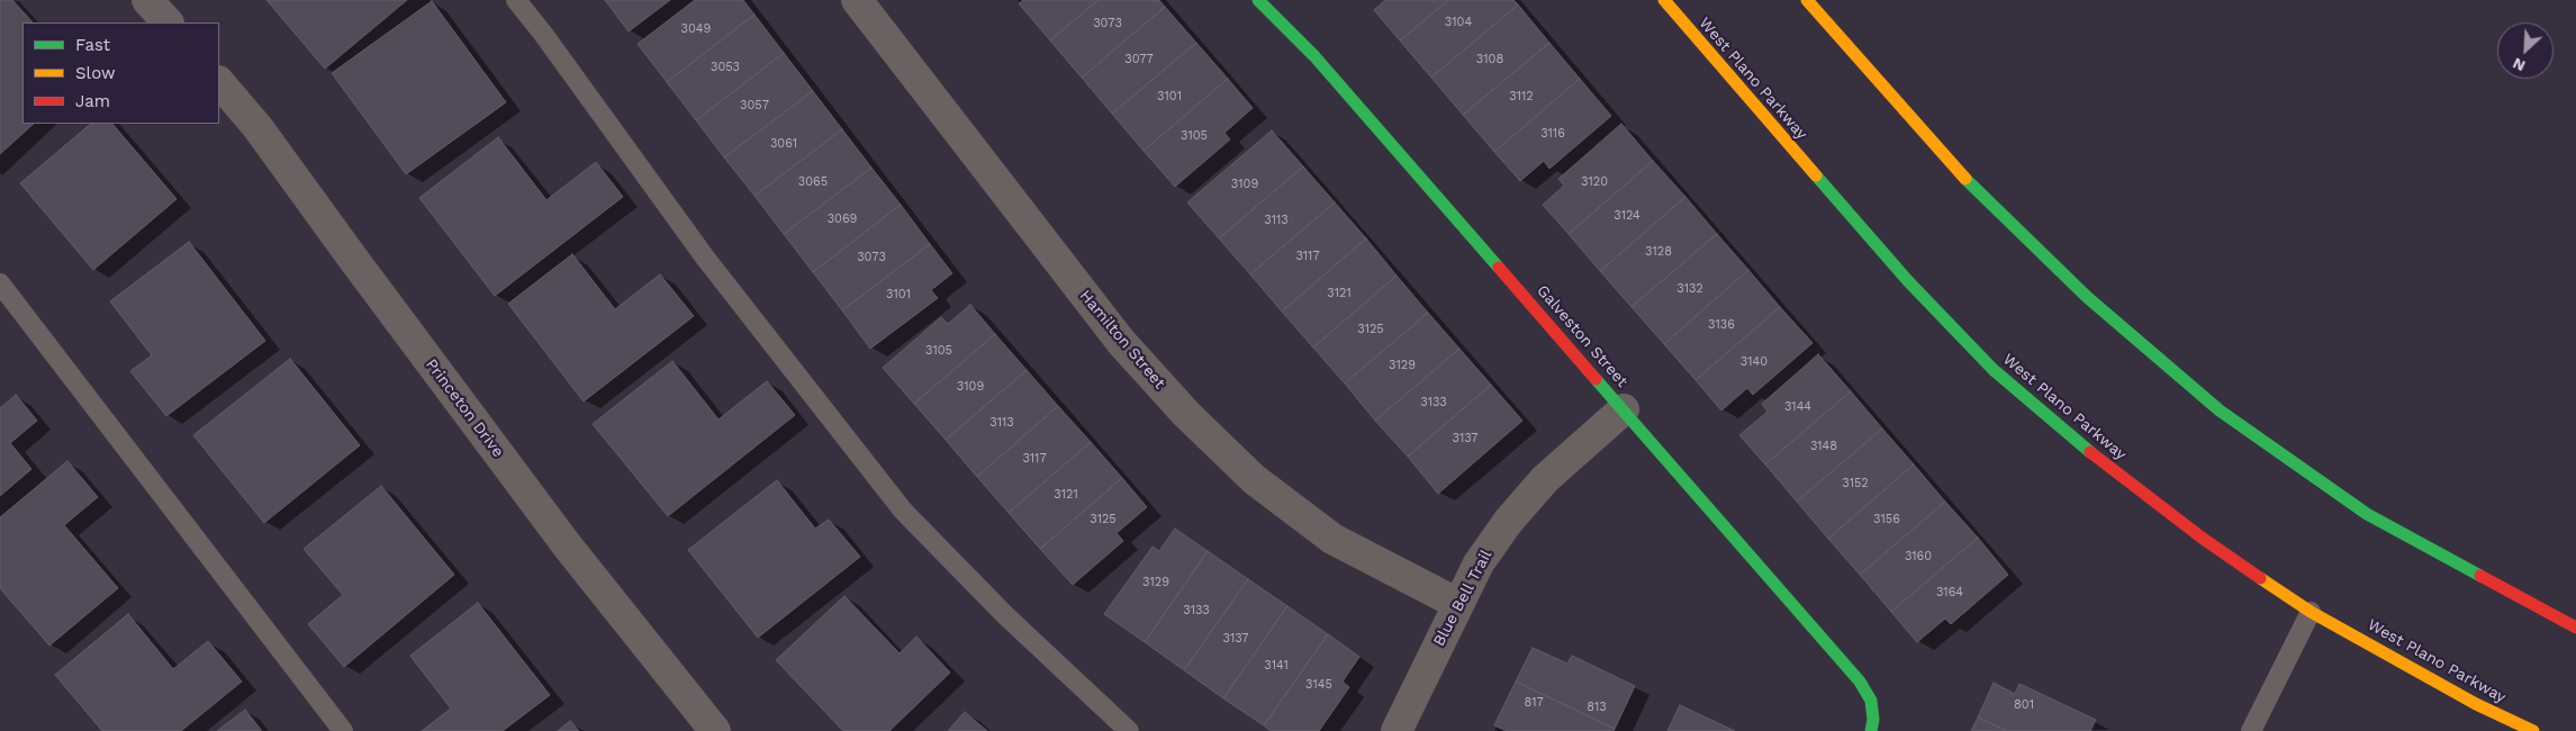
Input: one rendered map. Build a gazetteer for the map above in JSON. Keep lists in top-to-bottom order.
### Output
{
  "streets": {
    "main road": ["West Plano Parkway", "Galveston Street"],
    "street": ["Hamilton Street", "Princeton Drive", "Blue Bell Trail"]
  },
  "crossings": [
    ["Galveston Street", "Blue Bell Trail"],
    ["Hamilton Street", "Blue Bell Trail"]
  ],
  "house_numbers": [
    "3104",
    "3073",
    "3049",
    "3077",
    "3108",
    "3053",
    "3101",
    "3112",
    "3057",
    "3116",
    "3105",
    "3061",
    "3065",
    "3120",
    "3109",
    "3124",
    "3069",
    "3113",
    "3128",
    "3117",
    "3073",
    "3132",
    "3121",
    "3101",
    "3136",
    "3125",
    "3105",
    "3140",
    "3129",
    "3109",
    "3133",
    "3144",
    "3113",
    "3137",
    "3148",
    "3117",
    "3152",
    "3121",
    "3125",
    "3156",
    "3160",
    "3129",
    "3164",
    "3133",
    "3137",
    "3141",
    "3145",
    "817",
    "801",
    "813"
  ],
  "legend": ["Fast", "Slow", "Jam"],
  "north": "bottom left"
}
